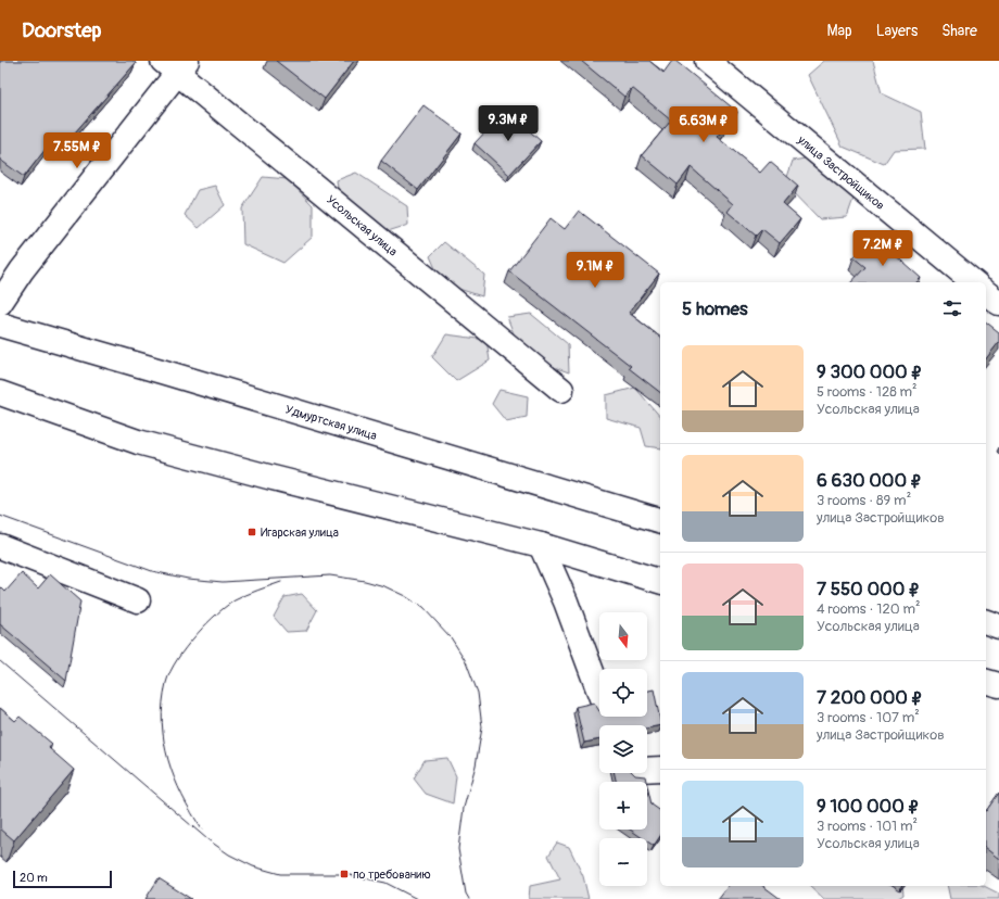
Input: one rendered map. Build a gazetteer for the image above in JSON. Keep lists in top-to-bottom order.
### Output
{
  "streets": {
    "main road": ["улица Застройщиков", "Усольская улица", "Удмуртская улица"]
  },
  "places": {
    "transit": ["Игарская улица", "по требованию"]
  },
  "scale_bar": "20 m",
  "north": "bottom",
  "page": {
    "header": "Doorstep",
    "nav": ["Map", "Layers", "Share"],
    "price": [
      "9.3M ₽",
      "6.63M ₽",
      "7.55M ₽",
      "7.2M ₽",
      "9.1M ₽"
    ],
    "heading": "5 homes",
    "list": [
      {
        "name": "9 300 000 ₽",
        "note": "5 rooms · 128 m² · Усольская улица"
      },
      {
        "name": "6 630 000 ₽",
        "note": "3 rooms · 89 m² · улица Застройщиков"
      },
      {
        "name": "7 550 000 ₽",
        "note": "4 rooms · 120 m² · Усольская улица"
      },
      {
        "name": "7 200 000 ₽",
        "note": "3 rooms · 107 m² · улица Застройщиков"
      },
      {
        "name": "9 100 000 ₽",
        "note": "3 rooms · 101 m² · Усольская улица"
      }
    ],
    "map_buttons": ["+", "−"],
    "scale": "20 m"
  }
}
